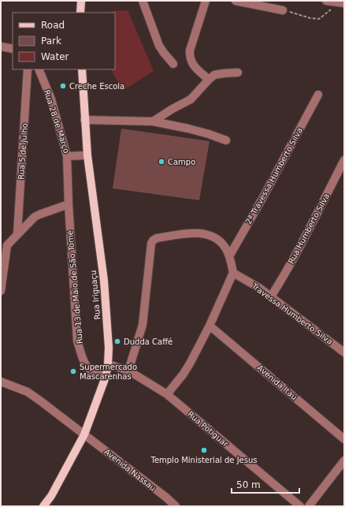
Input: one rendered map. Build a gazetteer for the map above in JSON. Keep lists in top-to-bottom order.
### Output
{
  "streets": {
    "main road": ["Rua Iriguaçu"],
    "street": [
      "Rua 28 de Março",
      "Rua 5 de Julho",
      "2ª Travessa Humberto Silva",
      "Rua Humberto Silva",
      "Rua 13 de Maio de São Tomé",
      "Travessa Humberto Silva",
      "Avenida Itaú",
      "Rua Potiguar",
      "Avenida Nassau"
    ]
  },
  "crossings": [
    ["Rua 28 de Março", "Rua 13 de Maio de São Tomé"],
    ["Rua 28 de Março", "Rua Iriguaçu"],
    ["Rua Humberto Silva", "Travessa Humberto Silva"],
    ["Rua 13 de Maio de São Tomé", "Rua Iriguaçu"],
    ["Rua Iriguaçu", "Rua Potiguar"],
    ["Rua Iriguaçu", "Avenida Nassau"]
  ],
  "places": [
    "Creche Escola",
    "Campo",
    "Dudda Caffé",
    "Supermercado Mascarenhas",
    "Templo Ministerial de Jesus"
  ],
  "legend": ["Road", "Park", "Water"],
  "scale_bar": "50 m"
}
